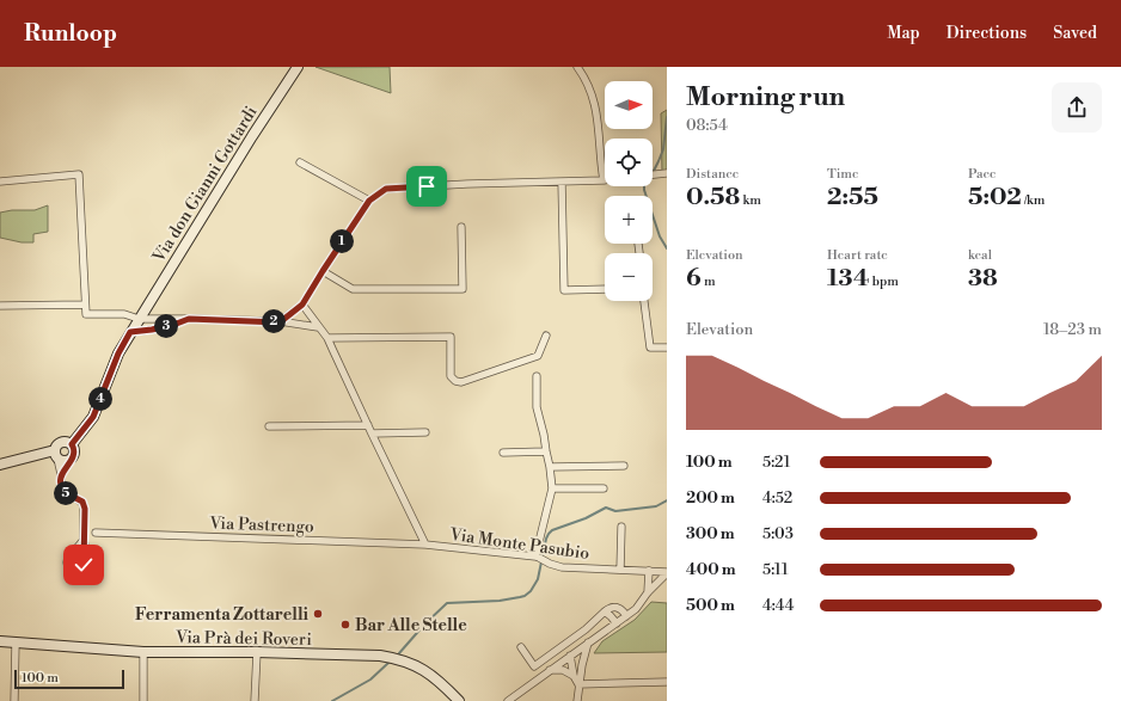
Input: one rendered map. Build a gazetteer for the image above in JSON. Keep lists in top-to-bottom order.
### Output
{
  "streets": {
    "main road": ["Via don Gianni Gottardi", "Via Prà dei Roveri"],
    "street": ["Via Pastrengo", "Via Monte Pasubio"]
  },
  "crossings": [
    ["Via Pastrengo", "Via Monte Pasubio"]
  ],
  "places": ["Ferramenta Zottarelli", "Bar Alle Stelle"],
  "scale_bar": "100 m",
  "north": "right",
  "page": {
    "header": "Runloop",
    "nav": ["Map", "Directions", "Saved"],
    "heading": ["Morning run", "08:54"],
    "map_buttons": ["+", "−"],
    "stats": [
      ["Distance", "0.58 km"],
      ["Time", "2:55"],
      ["Pace", "5:02 /km"],
      ["Elevation", "6 m"],
      ["Heart rate", "134 bpm"],
      ["kcal", "38"]
    ],
    "pins": [
      "1",
      "2",
      "3",
      "4",
      "5"
    ],
    "chart": ["Elevation", "18–23 m"],
    "list": [
      {
        "name": "100 m",
        "note": "5:21"
      },
      {
        "name": "200 m",
        "note": "4:52"
      },
      {
        "name": "300 m",
        "note": "5:03"
      },
      {
        "name": "400 m",
        "note": "5:11"
      },
      {
        "name": "500 m",
        "note": "4:44"
      }
    ],
    "scale": "100 m"
  }
}
